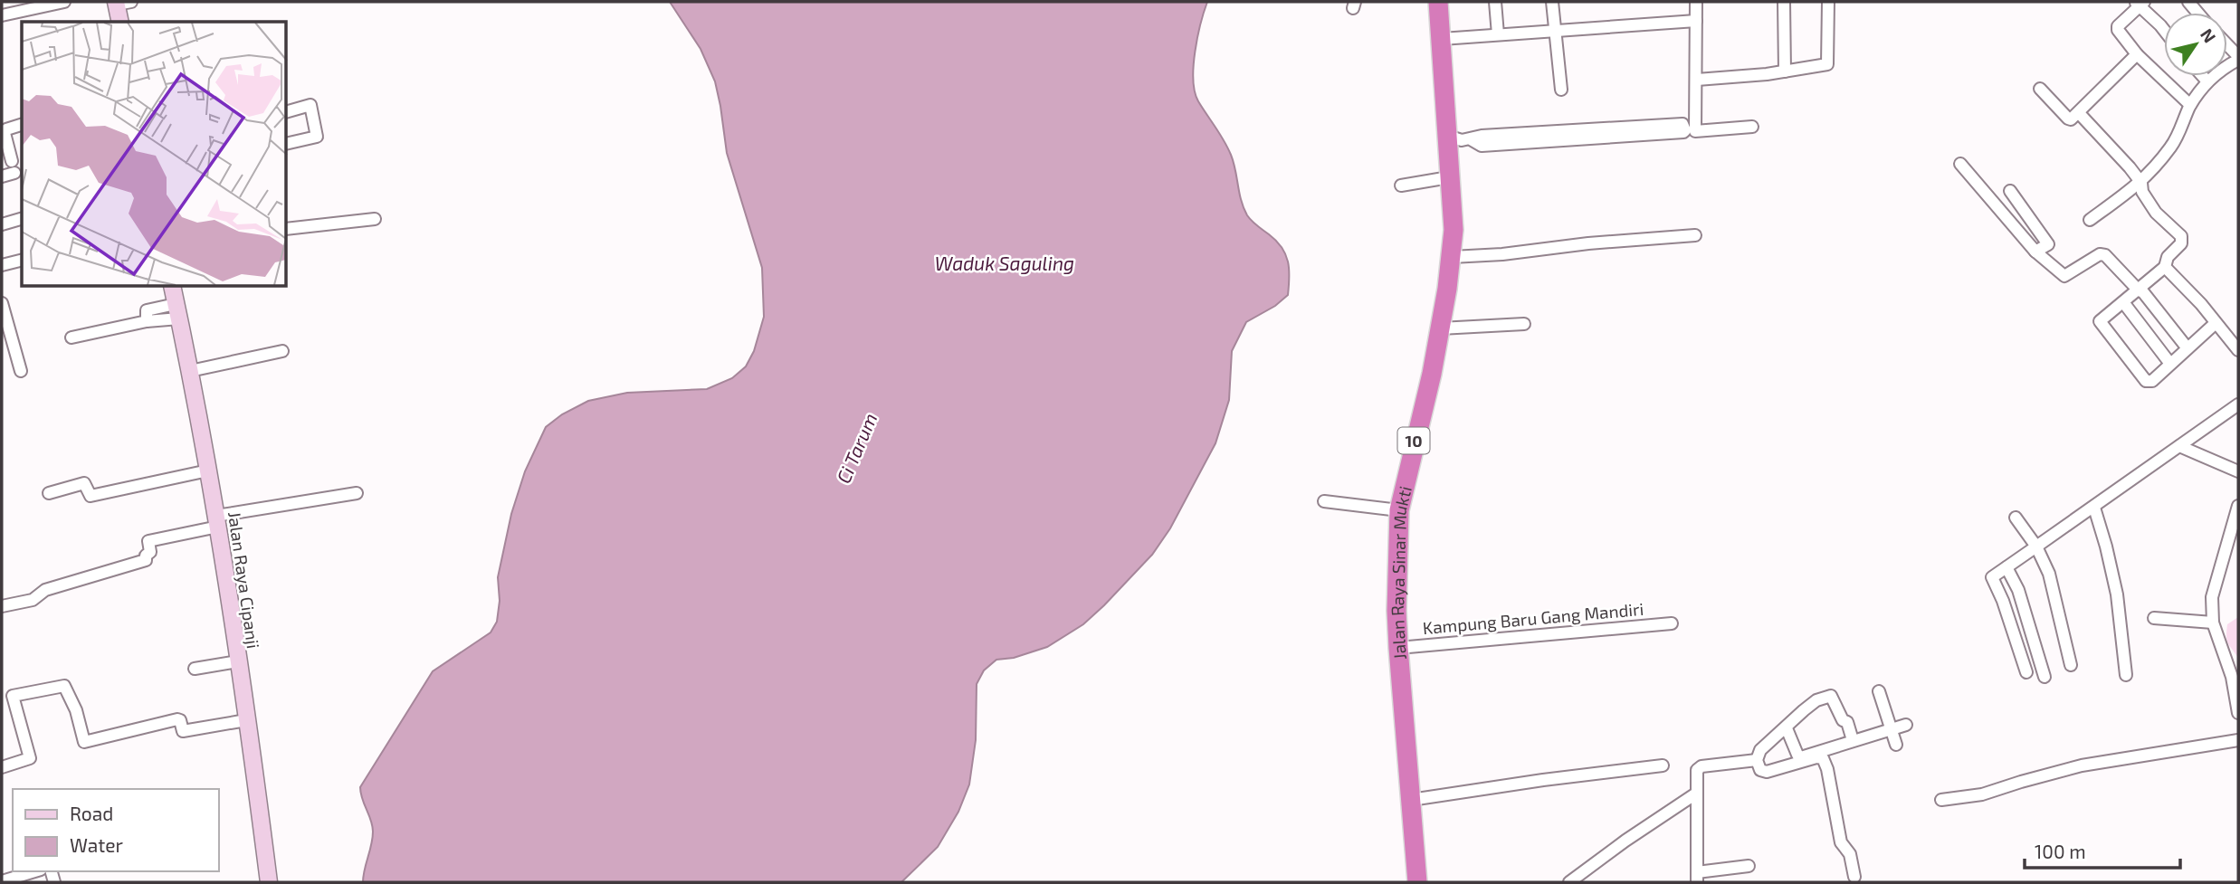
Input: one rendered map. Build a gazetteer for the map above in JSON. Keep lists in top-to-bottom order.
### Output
{
  "streets": {
    "highway": ["10", "Jalan Raya Sinar Mukti"],
    "main road": ["Jalan Raya Cipanji"],
    "street": ["Kampung Baru Gang Mandiri"]
  },
  "crossings": [
    ["Jalan Raya Sinar Mukti", "Kampung Baru Gang Mandiri"]
  ],
  "water": ["Waduk Saguling", "Ci Tarum"],
  "legend": ["Road", "Water"],
  "scale_bar": "100 m",
  "north": "top right"
}
